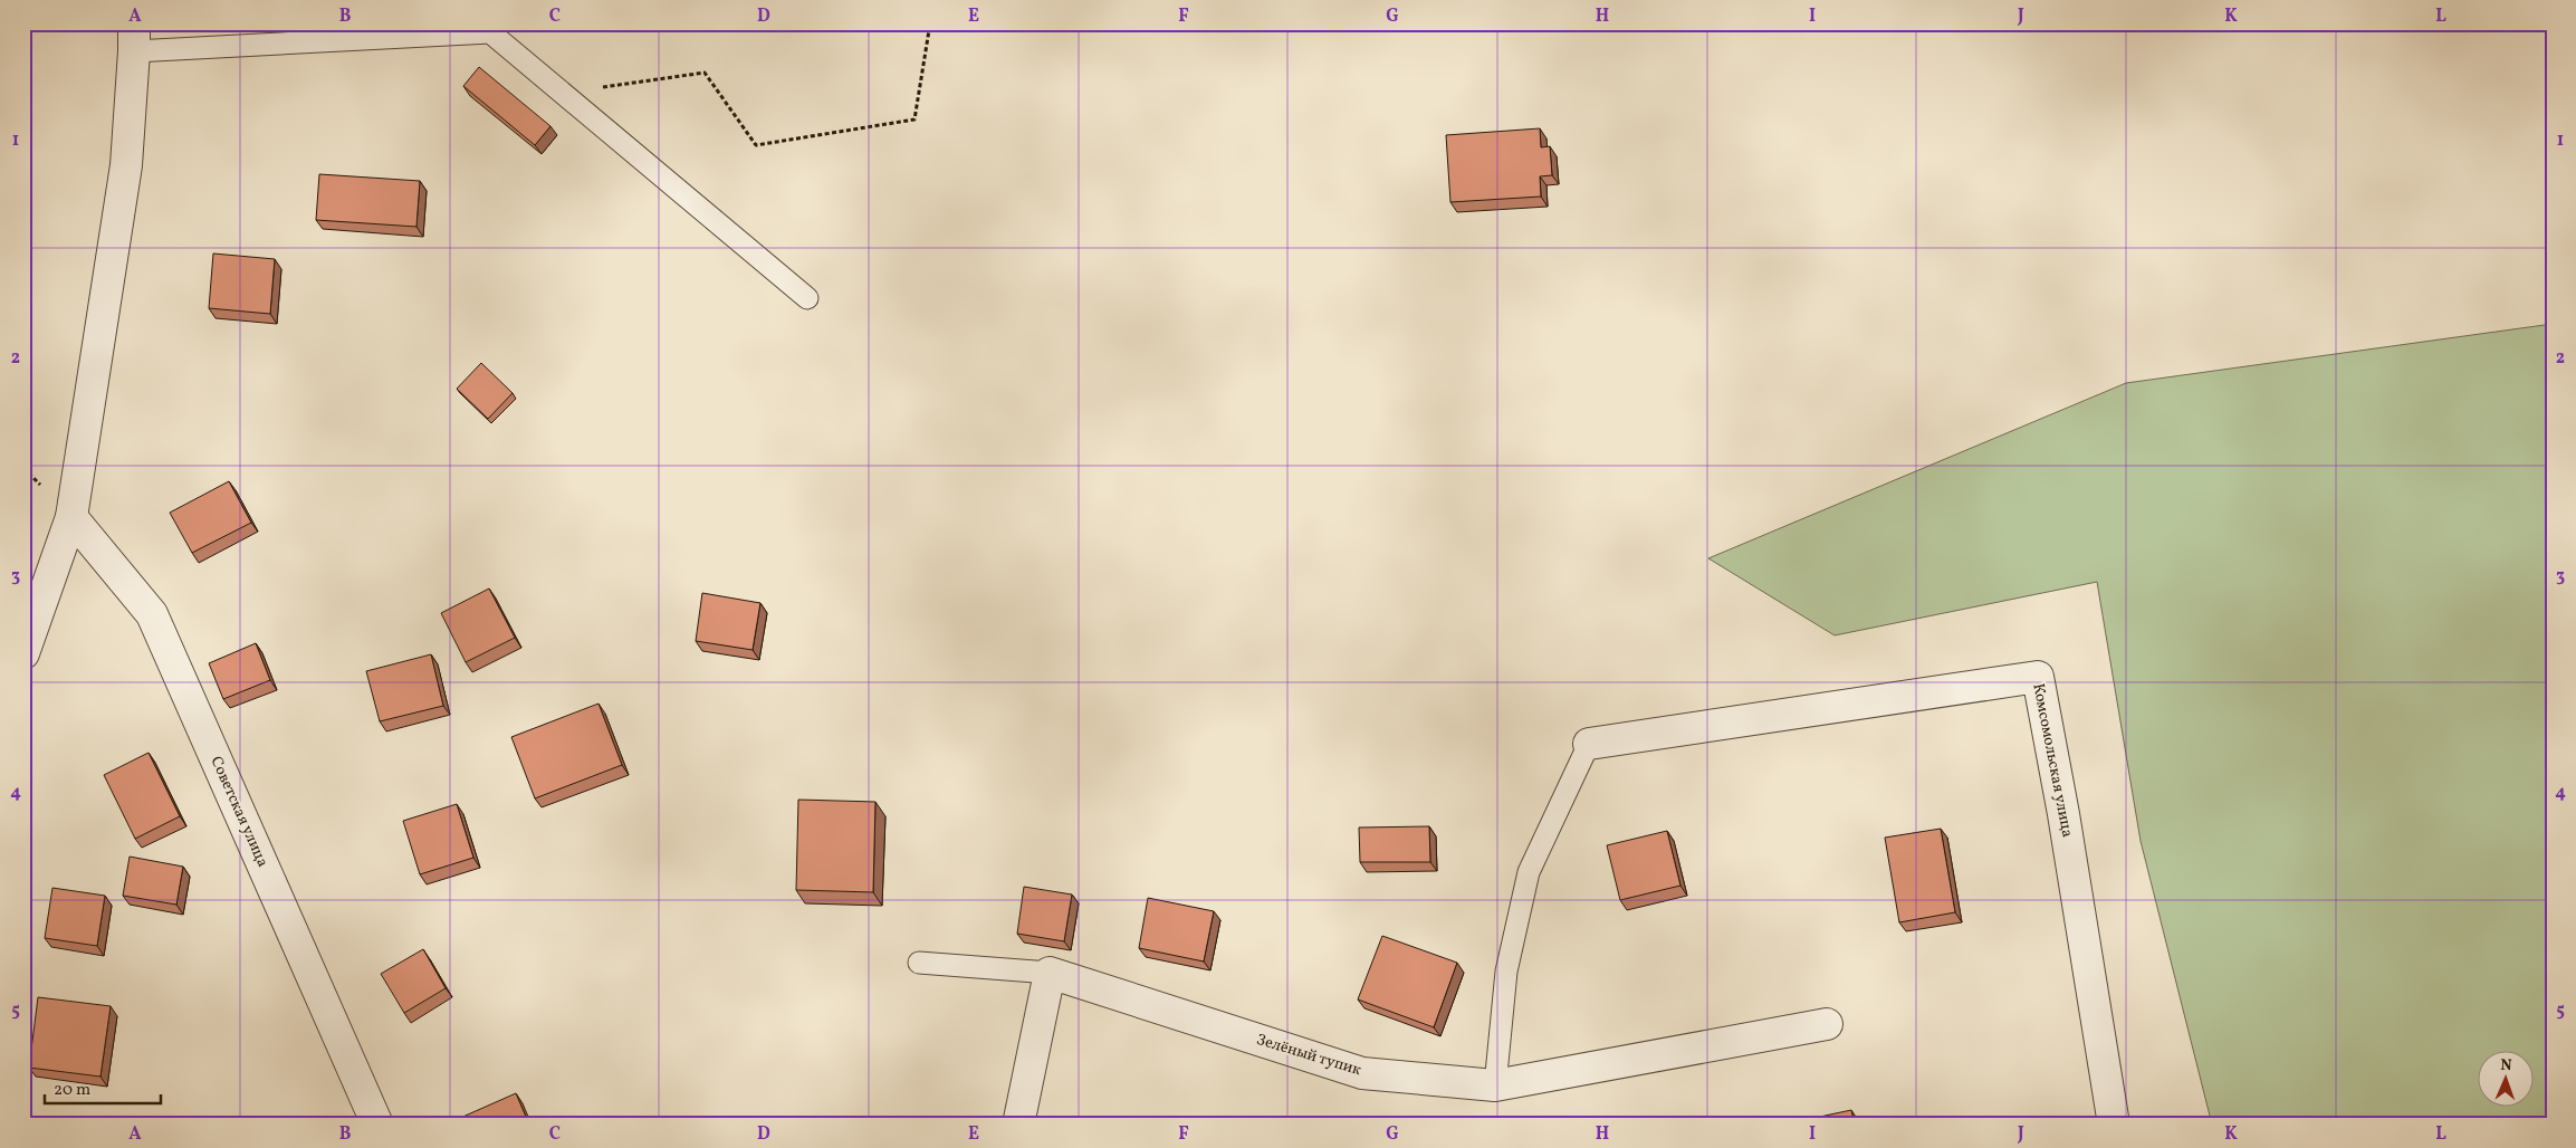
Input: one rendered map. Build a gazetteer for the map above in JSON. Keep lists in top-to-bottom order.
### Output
{
  "streets": {
    "street": ["Комсомольская улица", "Советская улица", "Зелёный тупик"]
  },
  "scale_bar": "20 m",
  "north": "top",
  "grid": {
    "columns": [
      "A",
      "B",
      "C",
      "D",
      "E",
      "F",
      "G",
      "H",
      "I",
      "J",
      "K",
      "L"
    ],
    "rows": [
      "1",
      "2",
      "3",
      "4",
      "5"
    ]
  }
}
